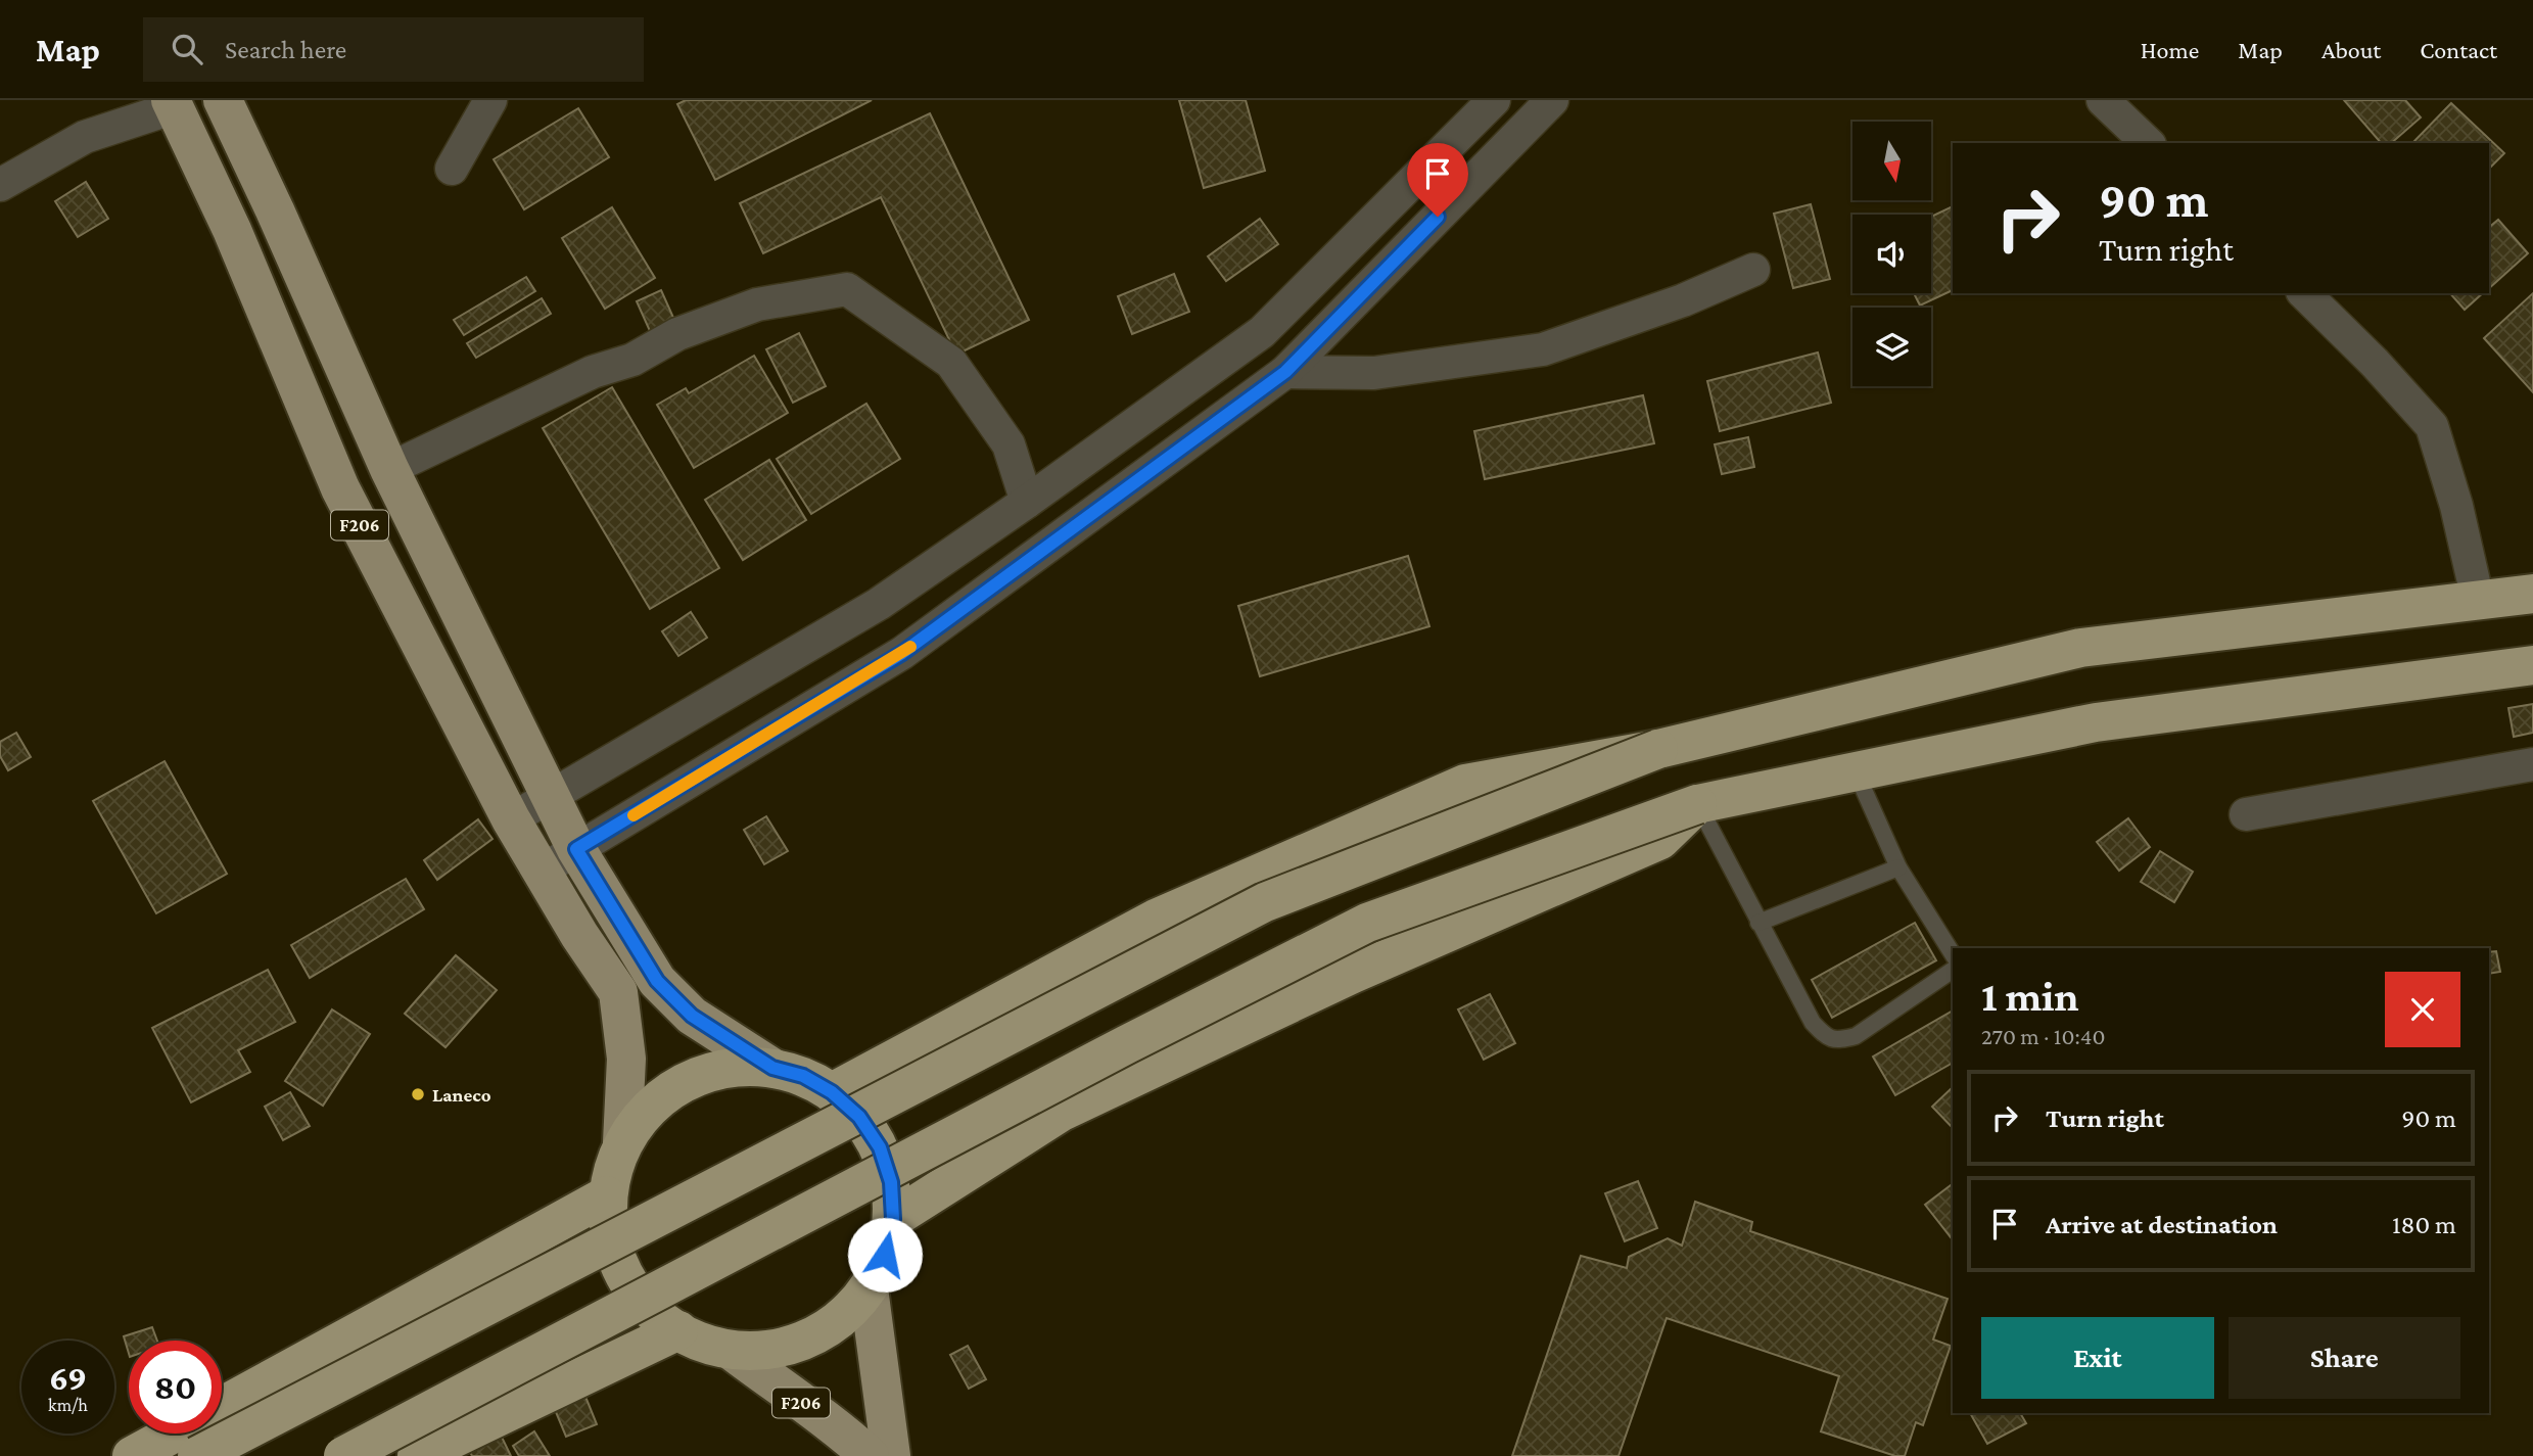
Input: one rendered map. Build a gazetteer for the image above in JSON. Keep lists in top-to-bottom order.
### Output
{
  "streets": {
    "main road": ["F206"]
  },
  "places": ["Laneco"],
  "north": "bottom",
  "page": {
    "header": "Map",
    "search": "Search here",
    "nav": [
      "Home",
      "Map",
      "About",
      "Contact"
    ],
    "turn": ["90 m", "Turn right"],
    "heading": ["1 min", "270 m · 10:40"],
    "list": [
      {
        "name": "Turn right",
        "value": "90 m"
      },
      {
        "name": "Arrive at destination",
        "value": "180 m"
      }
    ],
    "buttons": ["Exit", "Share"],
    "speed": "69 km/h",
    "limit": "80"
  }
}
